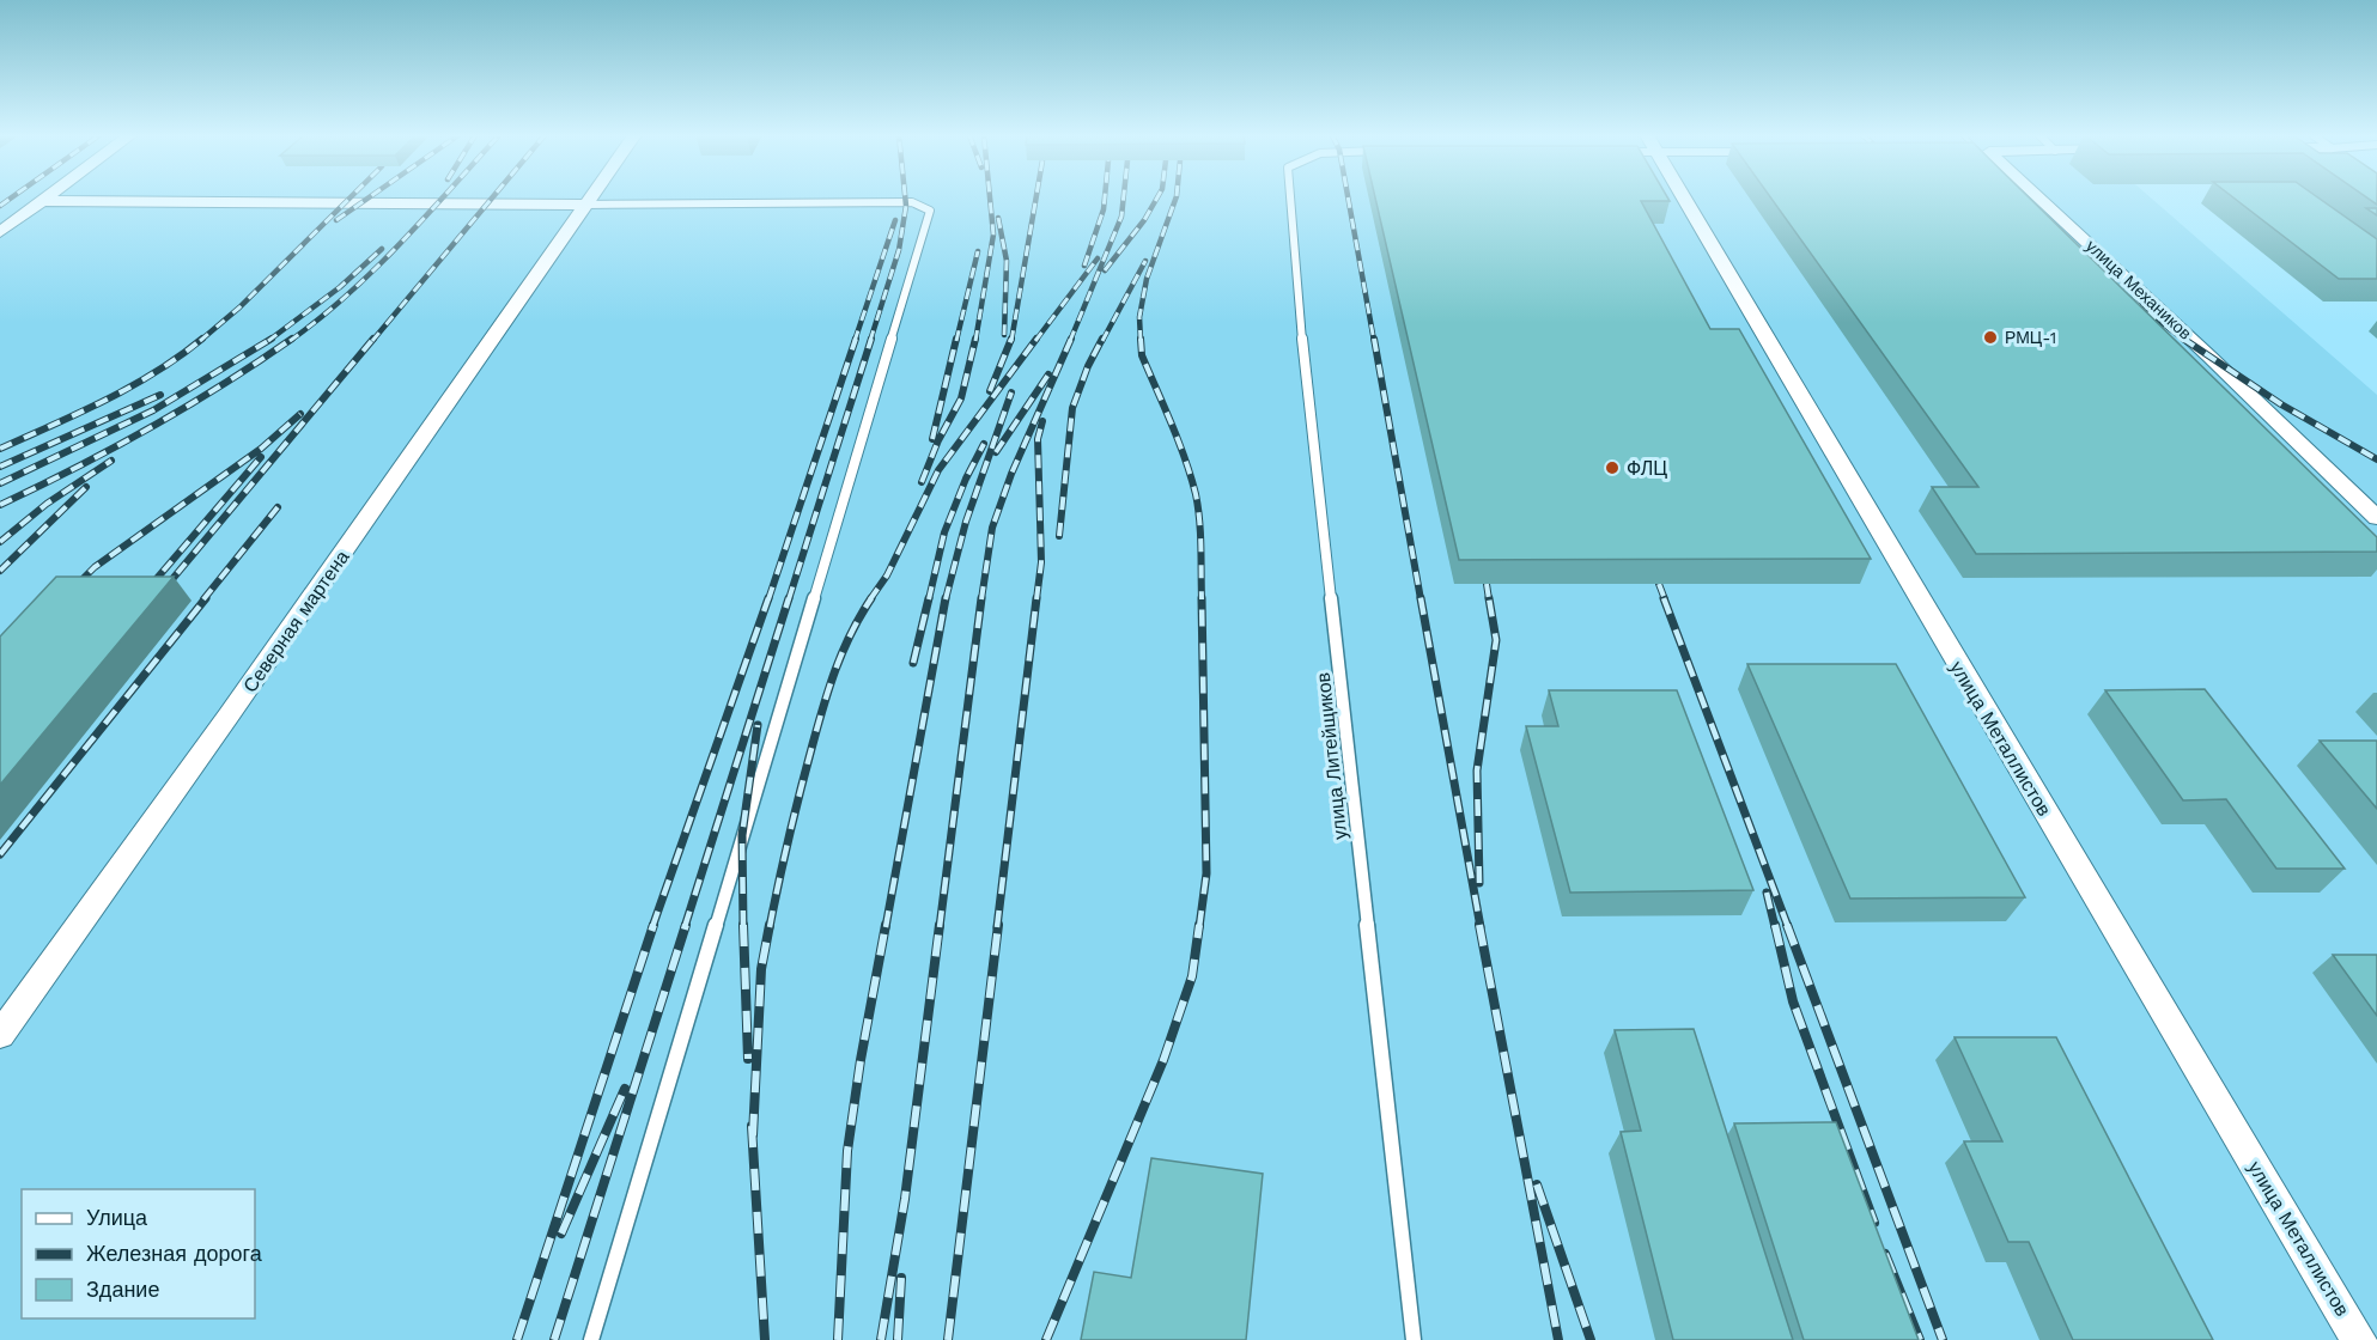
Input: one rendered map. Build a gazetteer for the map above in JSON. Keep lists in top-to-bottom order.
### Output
{
  "streets": {
    "street": ["улица Механиков", "Северная мартена", "улица Металлистов"],
    "lane": ["улица Литейщиков"]
  },
  "places": ["РМЦ-1", "ФЛЦ"],
  "legend": ["Улица", "Железная дорога", "Здание"]
}
